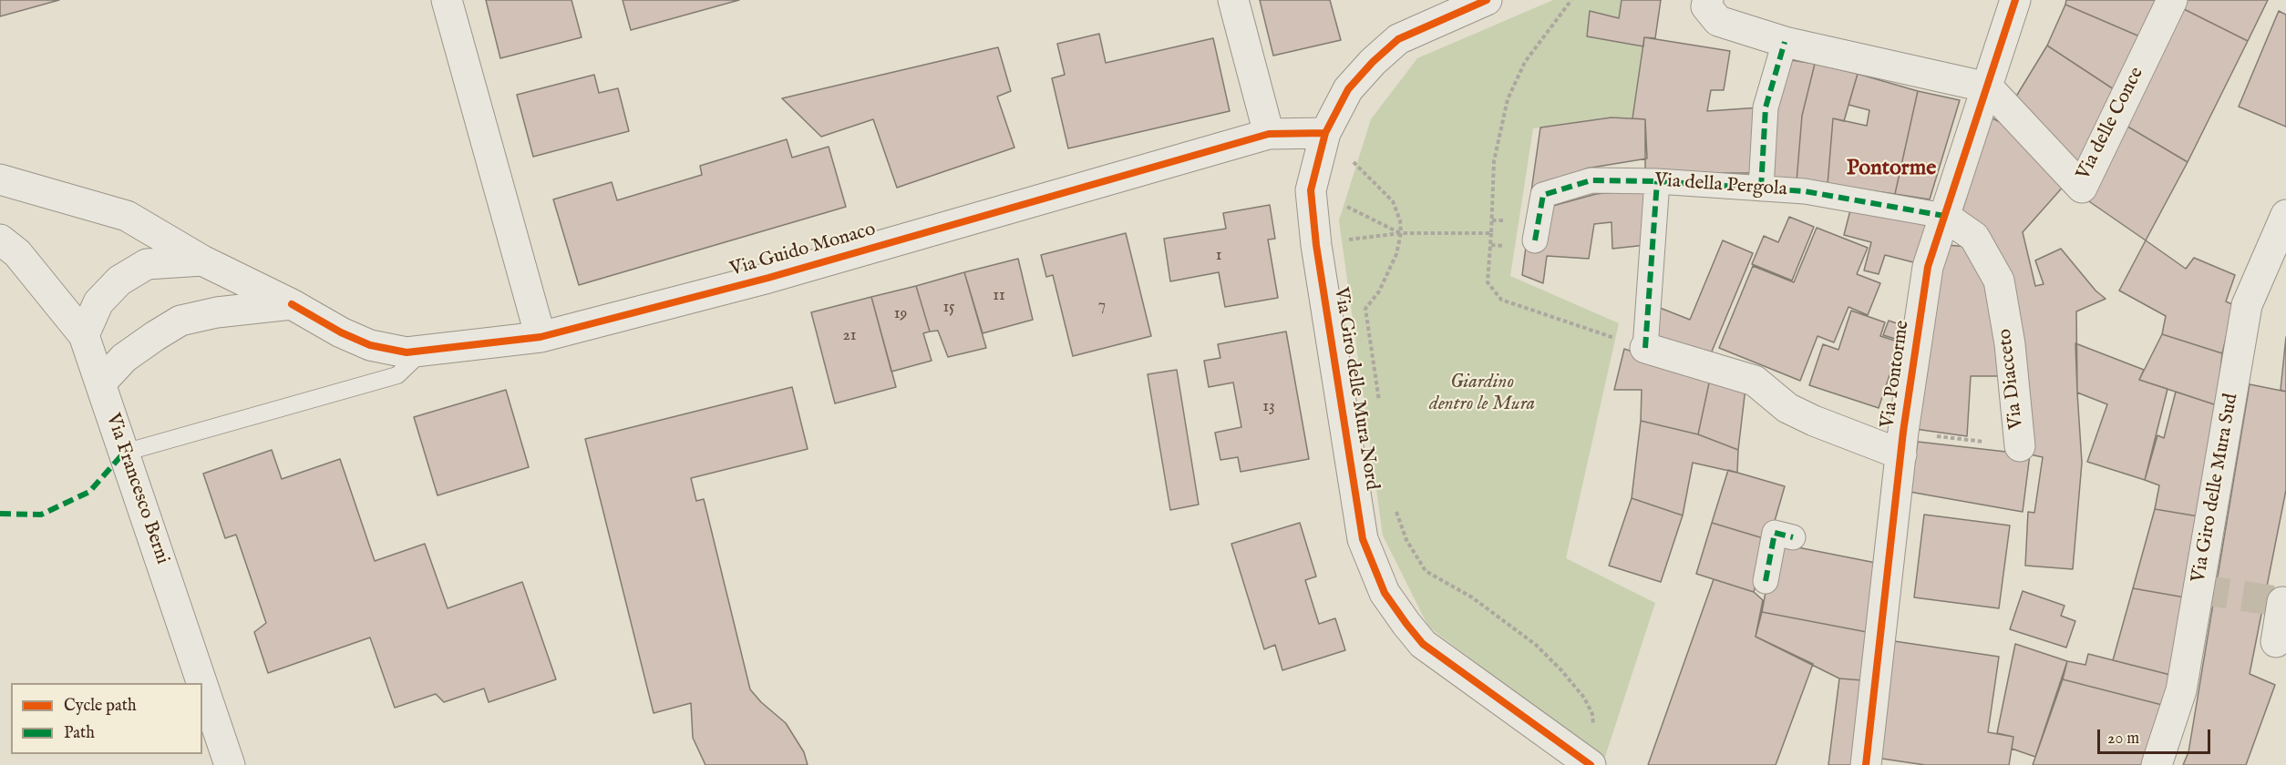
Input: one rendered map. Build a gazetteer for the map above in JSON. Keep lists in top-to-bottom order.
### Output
{
  "streets": {
    "street": [
      "Via delle Conce",
      "Via della Pergola",
      "Via Guido Monaco",
      "Via Pontorme",
      "Via Diacceto",
      "Via Giro delle Mura Nord",
      "Via Giro delle Mura Sud",
      "Via Francesco Berni"
    ]
  },
  "crossings": [
    ["Via delle Conce", "Via Pontorme"],
    ["Via della Pergola", "Via Pontorme"],
    ["Via della Pergola", "Via Diacceto"],
    ["Via Guido Monaco", "Via Giro delle Mura Nord"],
    ["Via Guido Monaco", "Via Francesco Berni"],
    ["Via Pontorme", "Via Diacceto"]
  ],
  "districts": ["Pontorme"],
  "parks": ["Giardino dentro le Mura"],
  "house_numbers": [
    "1",
    "11",
    "7",
    "15",
    "19",
    "21",
    "13"
  ],
  "legend": ["Cycle path", "Path"],
  "scale_bar": "20 m"
}
